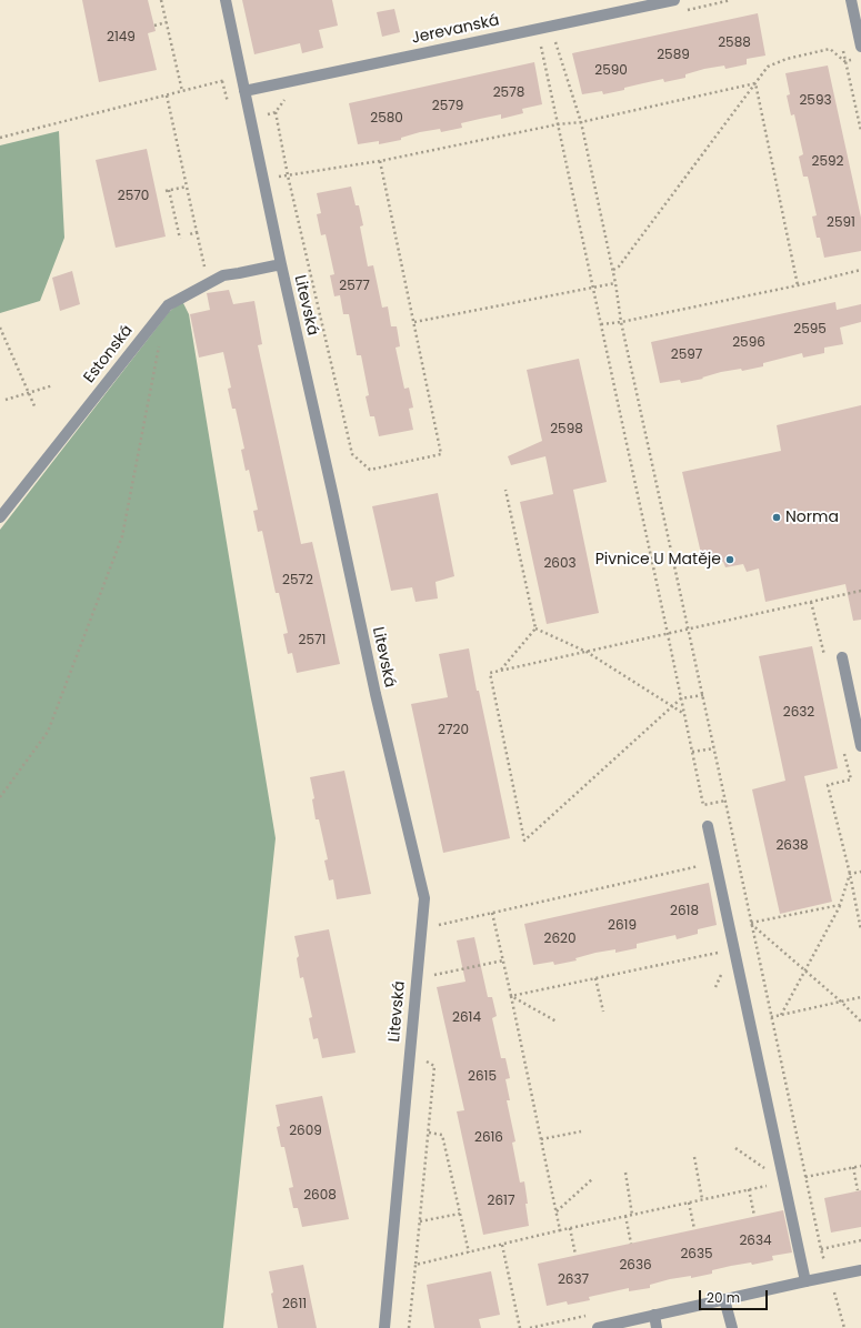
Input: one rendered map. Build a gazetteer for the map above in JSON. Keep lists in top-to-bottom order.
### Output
{
  "streets": {
    "street": ["Jerevanská", "Litevská", "Estonská"]
  },
  "crossings": [
    ["Jerevanská", "Litevská"],
    ["Litevská", "Estonská"]
  ],
  "places": ["Norma", "Pivnice U Matěje"],
  "house_numbers": [
    "2149",
    "2588",
    "2589",
    "2590",
    "2578",
    "2593",
    "2579",
    "2580",
    "2592",
    "2570",
    "2591",
    "2577",
    "2595",
    "2596",
    "2597",
    "2598",
    "2603",
    "2572",
    "2571",
    "2632",
    "2720",
    "2638",
    "2618",
    "2619",
    "2620",
    "2614",
    "2615",
    "2609",
    "2616",
    "2608",
    "2617",
    "2634",
    "2635",
    "2636",
    "2637",
    "2611"
  ],
  "scale_bar": "20 m"
}
